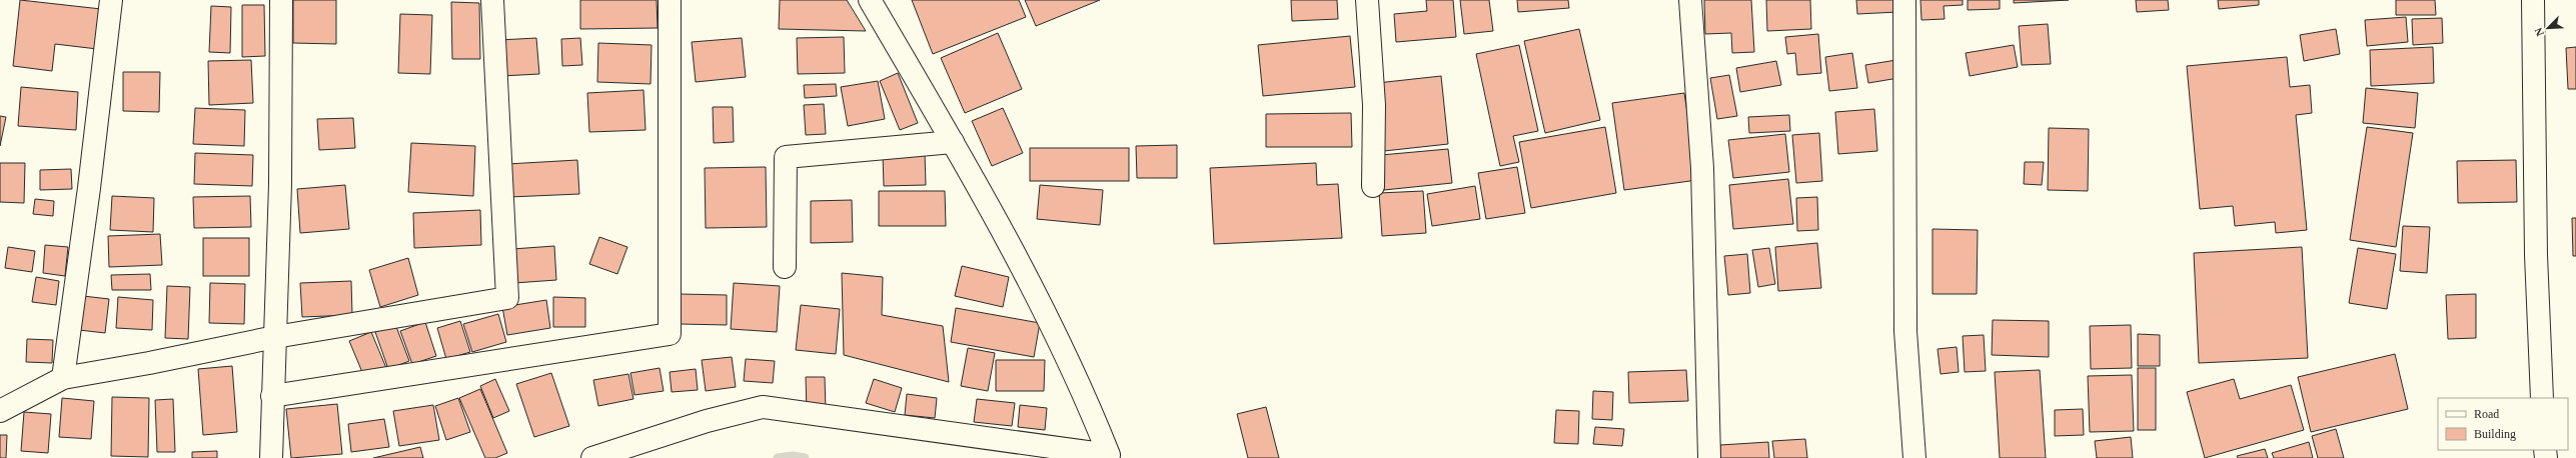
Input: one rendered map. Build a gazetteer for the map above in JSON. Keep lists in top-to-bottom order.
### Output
{
  "legend": ["Road", "Building"],
  "north": "bottom left"
}
